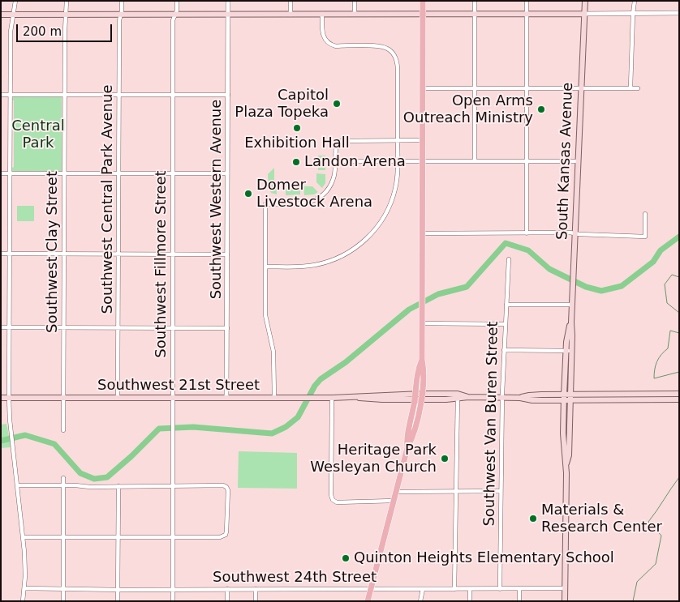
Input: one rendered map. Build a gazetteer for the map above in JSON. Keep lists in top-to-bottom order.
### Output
{
  "streets": {
    "main road": ["South Kansas Avenue", "Southwest 21st Street"],
    "street": [
      "Southwest Central Park Avenue",
      "Southwest Western Avenue",
      "Southwest Clay Street",
      "Southwest Fillmore Street",
      "Southwest Van Buren Street",
      "Southwest 24th Street"
    ]
  },
  "crossings": [
    ["South Kansas Avenue", "Southwest 21st Street"],
    ["South Kansas Avenue", "Southwest 24th Street"],
    ["Southwest Central Park Avenue", "Southwest 21st Street"],
    ["Southwest Western Avenue", "Southwest 21st Street"],
    ["Southwest Clay Street", "Southwest 21st Street"],
    ["Southwest Fillmore Street", "Southwest 21st Street"],
    ["Southwest Fillmore Street", "Southwest 24th Street"],
    ["Southwest 21st Street", "Southwest Van Buren Street"],
    ["Southwest Van Buren Street", "Southwest 24th Street"]
  ],
  "parks": ["Central Park"],
  "places": [
    "Capitol Plaza Topeka",
    "Open Arms Outreach Ministry",
    "Exhibition Hall",
    "Landon Arena",
    "Domer Livestock Arena",
    "Heritage Park Wesleyan Church",
    "Materials & Research Center",
    "Quinton Heights Elementary School"
  ],
  "scale_bar": "200 m"
}
